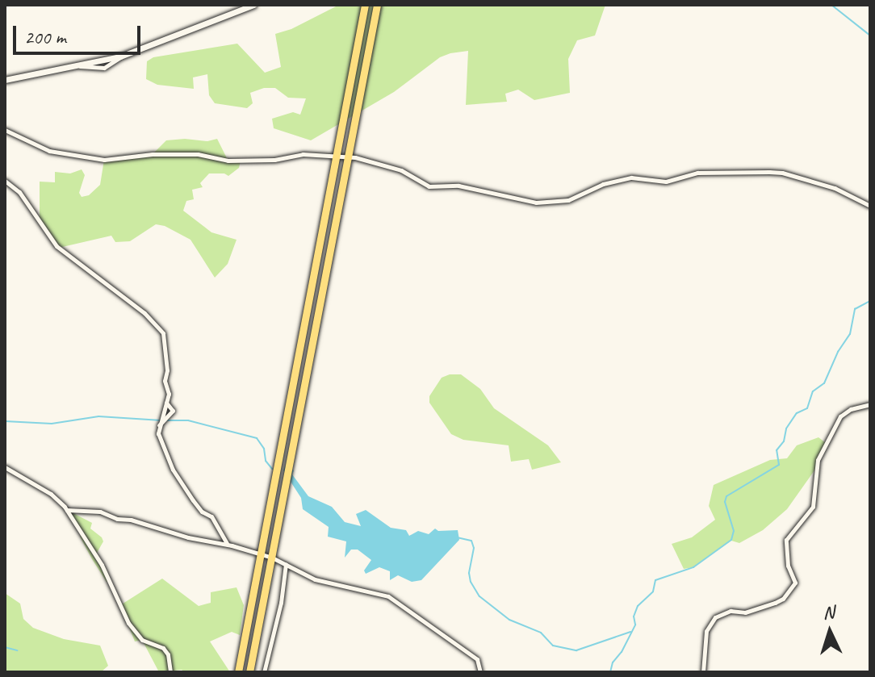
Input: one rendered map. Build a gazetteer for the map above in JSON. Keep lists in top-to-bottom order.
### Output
{
  "scale_bar": "200 m",
  "north": "top"
}
